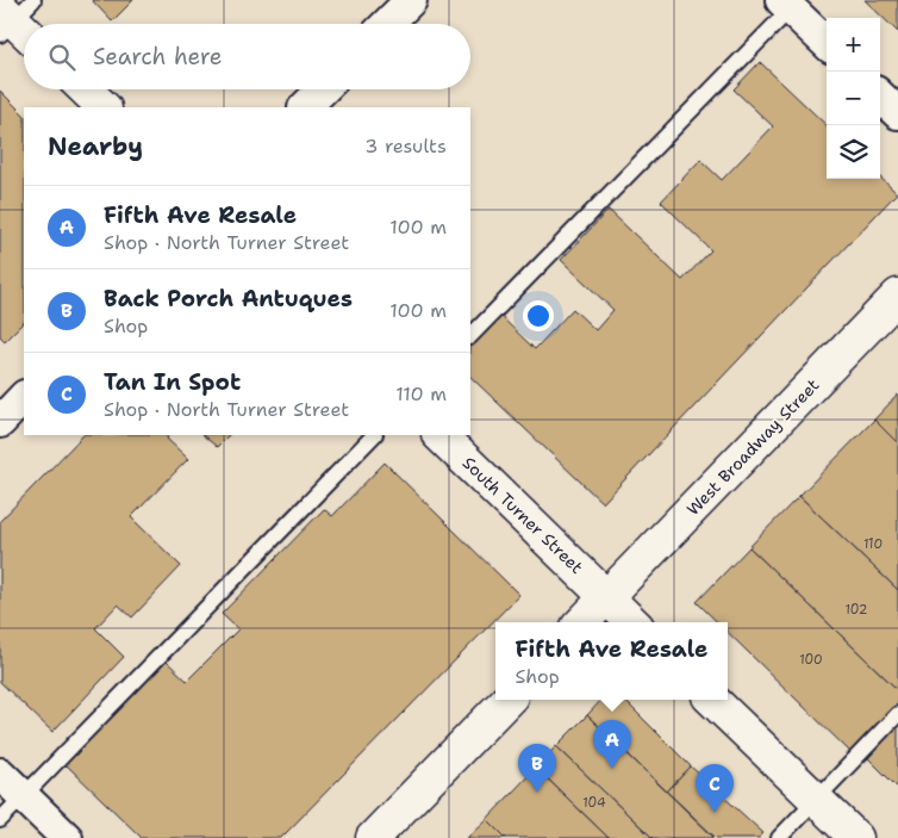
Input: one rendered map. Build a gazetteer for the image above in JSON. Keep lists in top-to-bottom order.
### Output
{
  "streets": {
    "main road": ["West Broadway Street", "South Turner Street"]
  },
  "crossings": [
    ["West Broadway Street", "South Turner Street"]
  ],
  "house_numbers": [
    "110",
    "102",
    "100",
    "104"
  ],
  "page": {
    "map_buttons": ["+", "−"],
    "search": "Search here",
    "heading": ["Nearby", "3 results"],
    "list": [
      {
        "mark": "A",
        "name": "Fifth Ave Resale",
        "note": "Shop · North Turner Street",
        "value": "100 m"
      },
      {
        "mark": "B",
        "name": "Back Porch Antuques",
        "note": "Shop",
        "value": "100 m"
      },
      {
        "mark": "C",
        "name": "Tan In Spot",
        "note": "Shop · North Turner Street",
        "value": "110 m"
      }
    ],
    "popup": ["Fifth Ave Resale", "Shop"],
    "pins": ["A", "B", "C"]
  }
}
